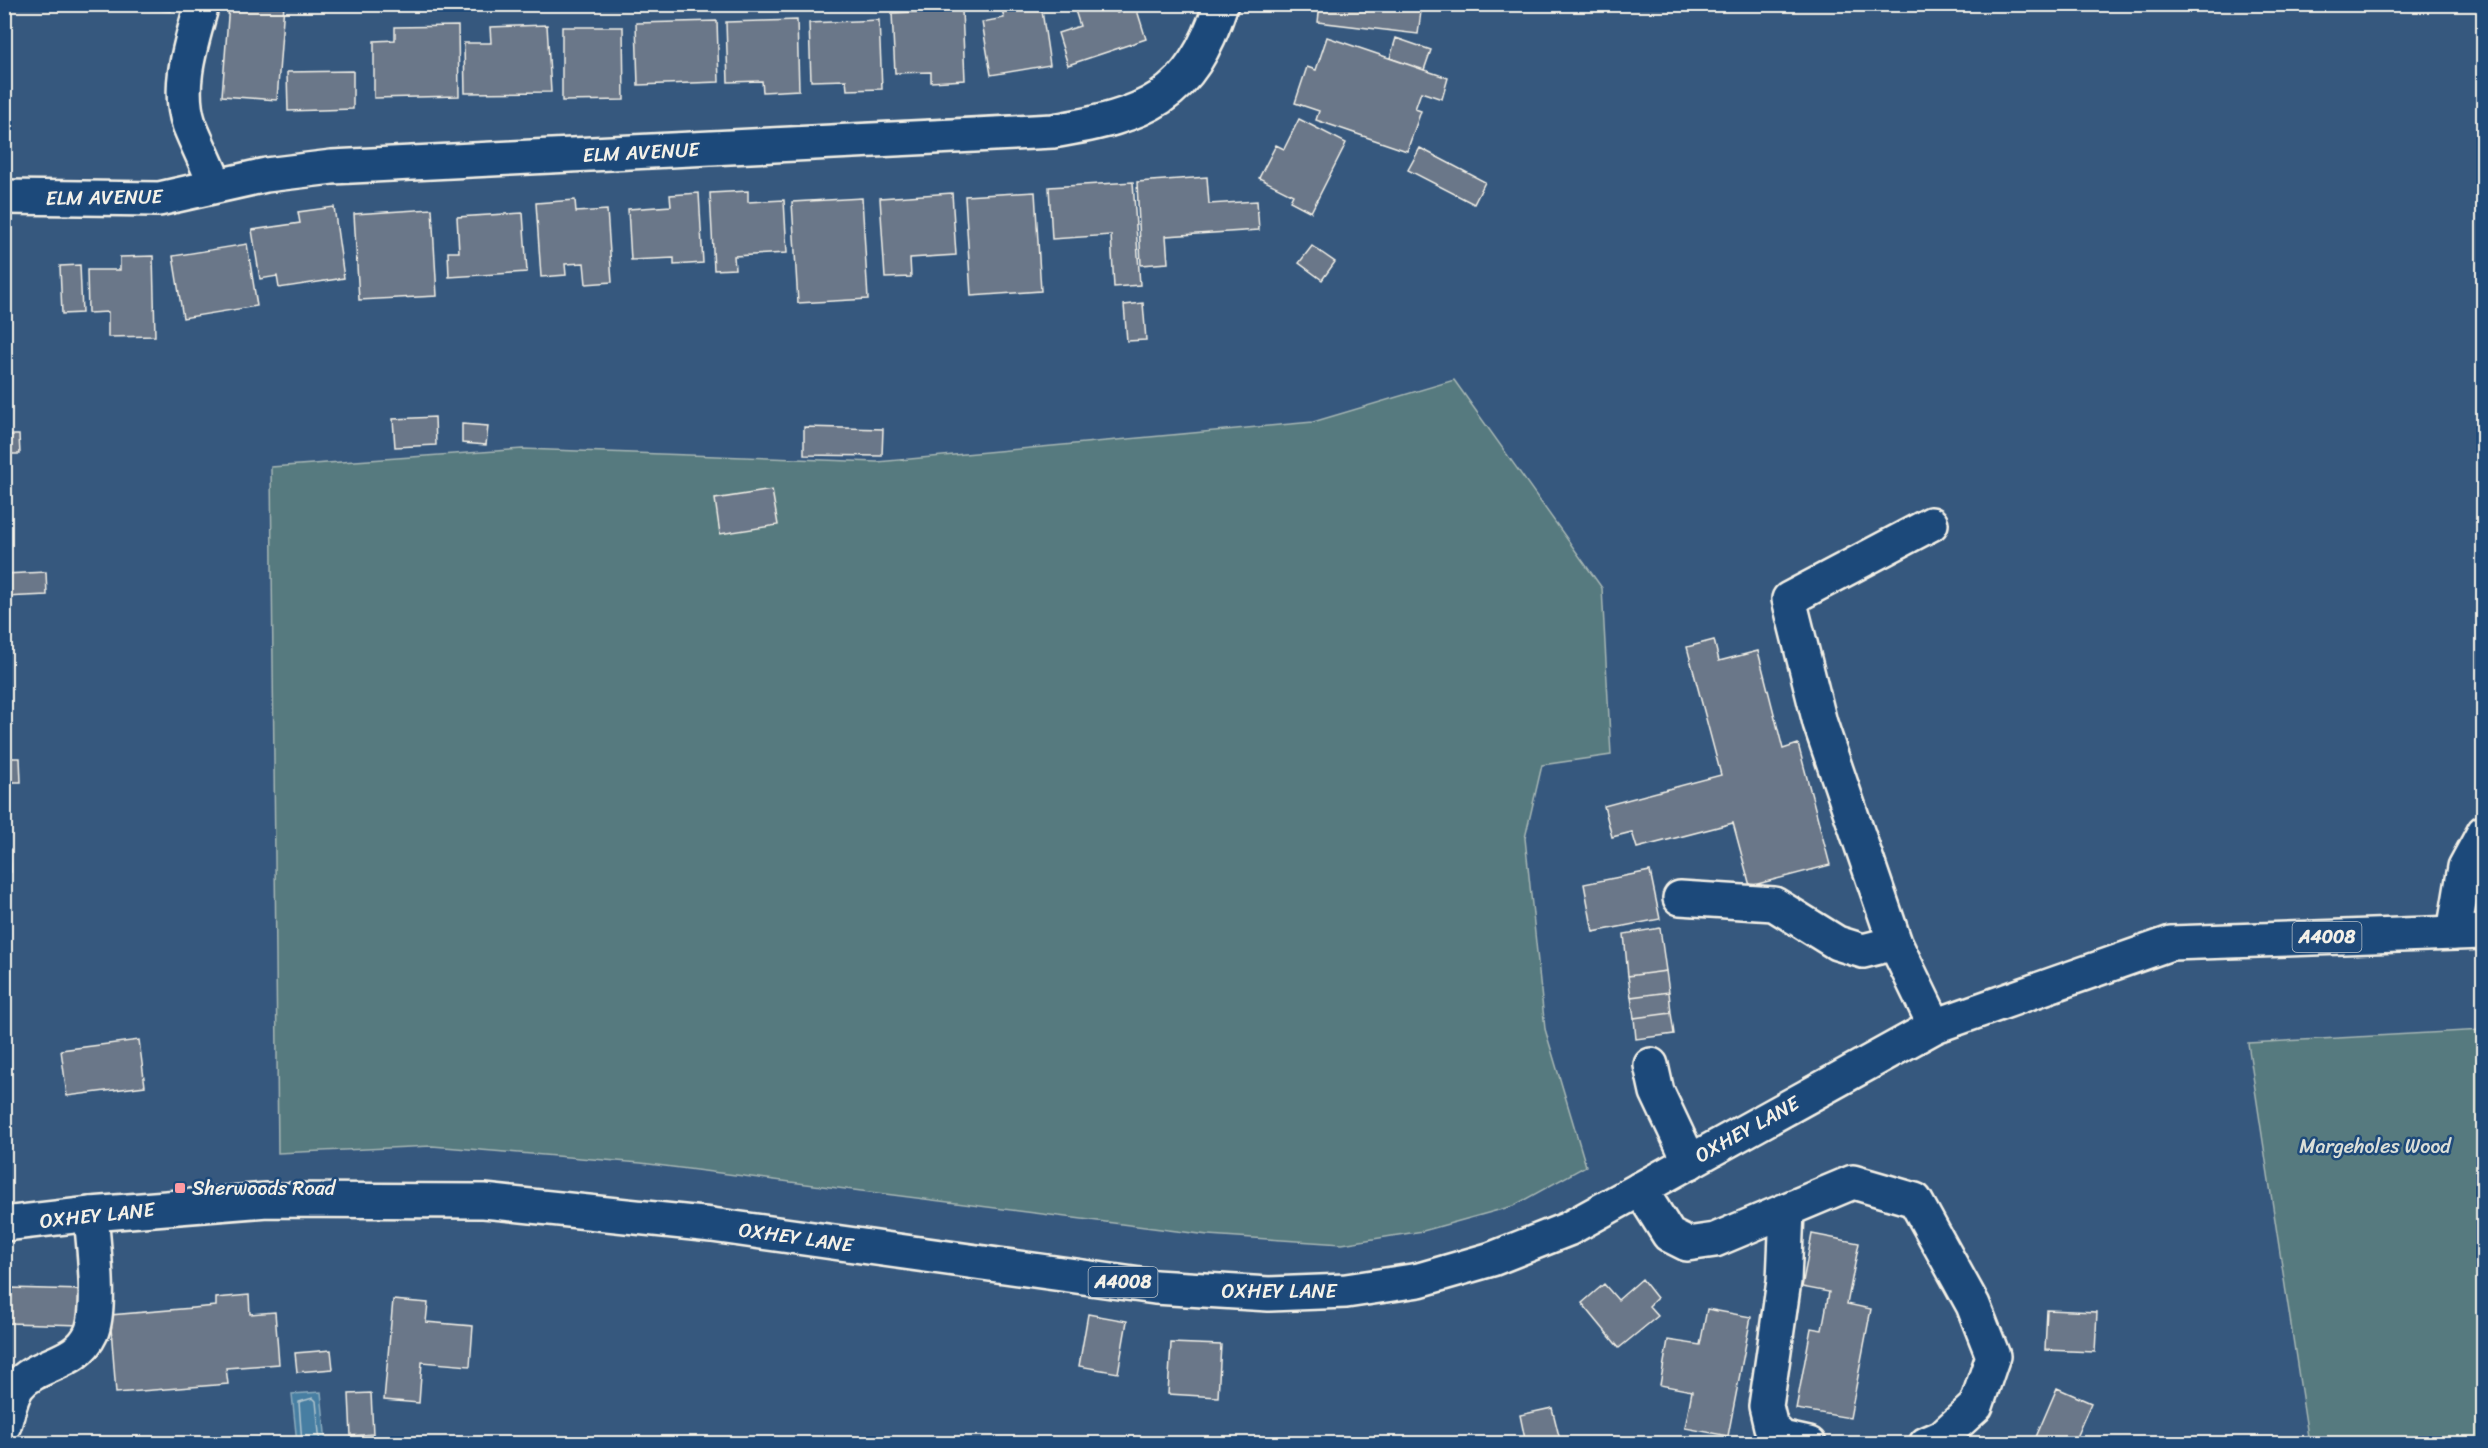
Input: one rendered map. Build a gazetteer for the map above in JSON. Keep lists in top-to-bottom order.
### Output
{
  "streets": {
    "main road": ["ELM AVENUE", "A4008", "OXHEY LANE"]
  },
  "parks": ["Margeholes Wood"],
  "places": {
    "transit": ["Sherwoods Road"]
  }
}
